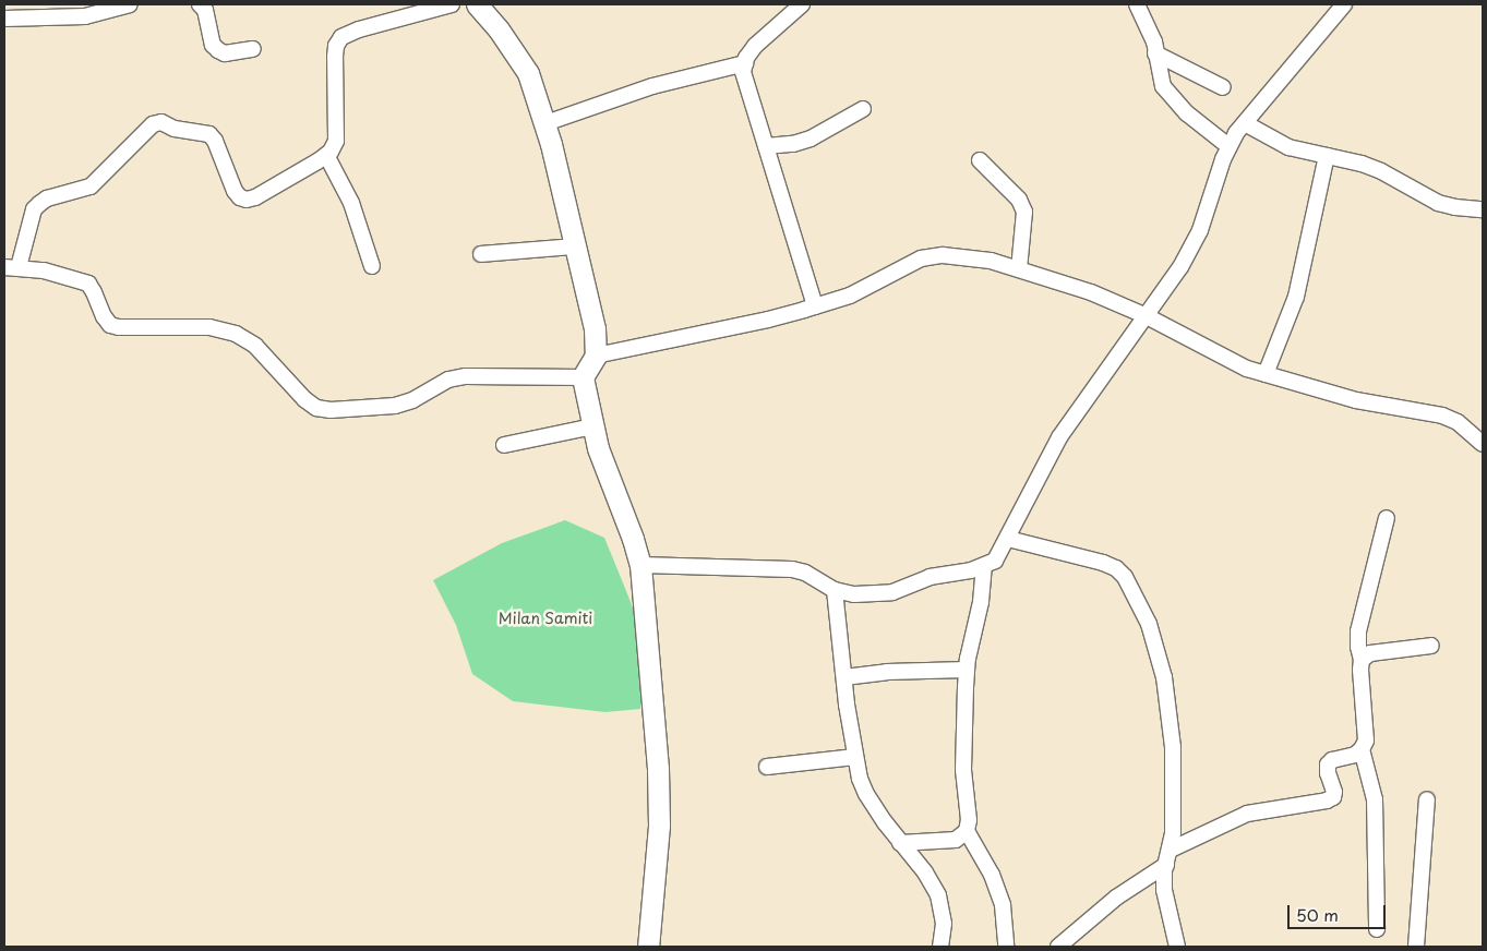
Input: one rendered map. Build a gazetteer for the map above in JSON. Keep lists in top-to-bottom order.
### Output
{
  "parks": ["Milan Samiti"],
  "scale_bar": "50 m"
}
